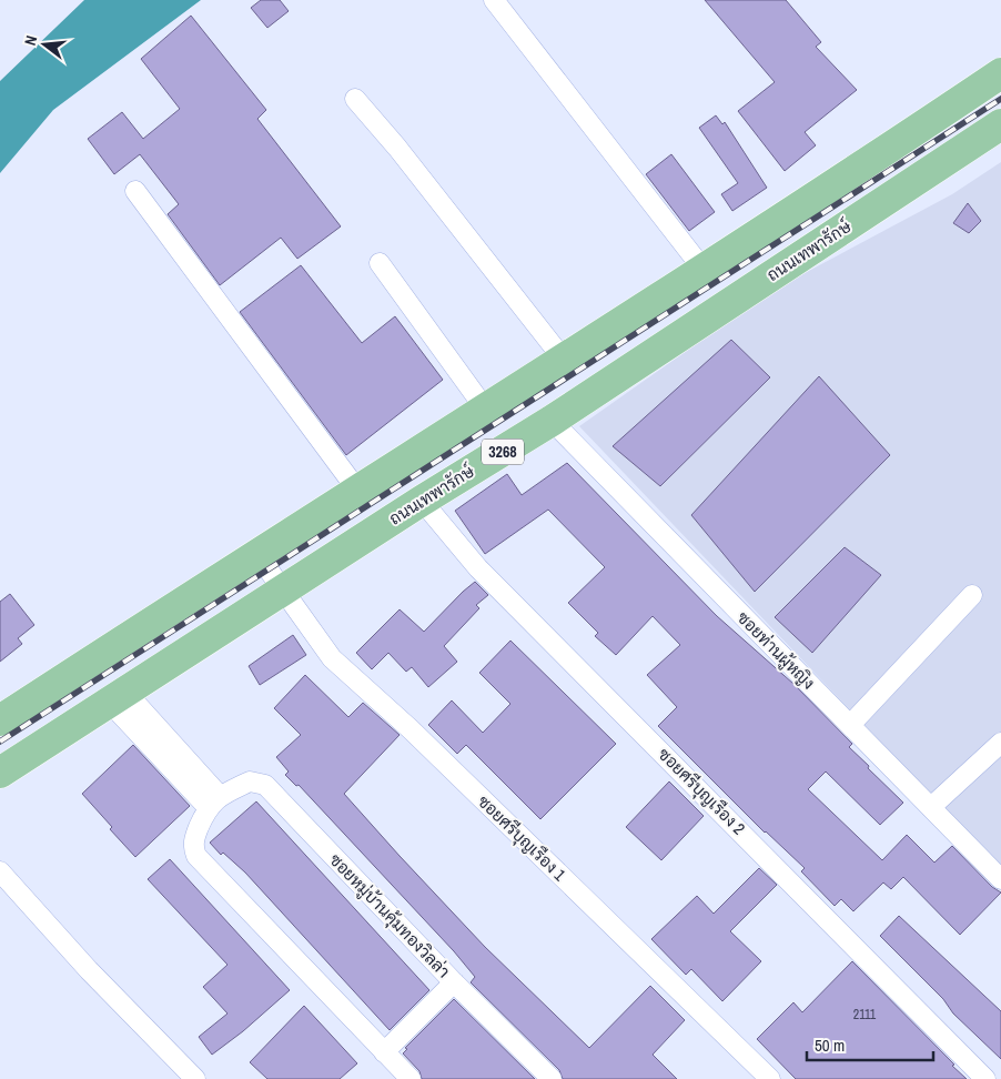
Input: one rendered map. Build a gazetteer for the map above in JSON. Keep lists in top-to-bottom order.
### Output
{
  "streets": {
    "main road": ["ถนนเทพารักษ์", "3268"],
    "street": [
      "ซอยท่านผู้หญิง",
      "ซอยศรีบุญเรือง 2",
      "ซอยศรีบุญเรือง 1",
      "ซอยหมู่บ้านคุ้มทองวิลล่า"
    ]
  },
  "crossings": [
    ["ถนนเทพารักษ์", "ซอยท่านผู้หญิง"],
    ["ถนนเทพารักษ์", "ซอยศรีบุญเรือง 2"],
    ["ถนนเทพารักษ์", "ซอยศรีบุญเรือง 1"],
    ["3268", "ซอยศรีบุญเรือง 1"]
  ],
  "house_numbers": ["2111"],
  "scale_bar": "50 m",
  "north": "left"
}
